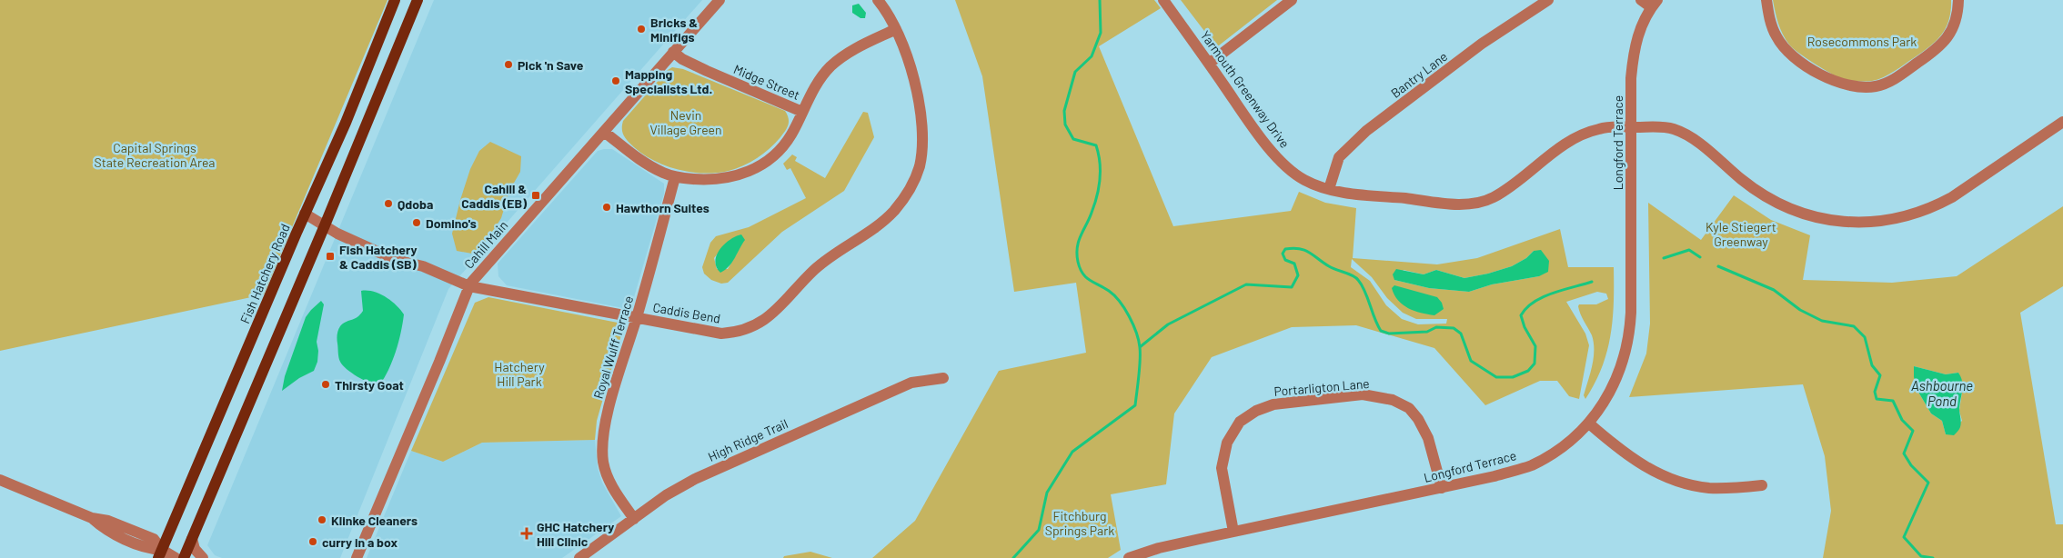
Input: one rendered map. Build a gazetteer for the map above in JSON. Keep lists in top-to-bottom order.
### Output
{
  "streets": {
    "main road": ["Fish Hatchery Road"],
    "street": [
      "Bantry Lane",
      "Midge Street",
      "Yarmouth Greenway Drive",
      "Longford Terrace",
      "Cahill Main",
      "Caddis Bend",
      "Royal Wulff Terrace",
      "Portarligton Lane",
      "High Ridge Trail"
    ]
  },
  "crossings": [
    ["Bantry Lane", "Yarmouth Greenway Drive"],
    ["Midge Street", "Cahill Main"],
    ["Yarmouth Greenway Drive", "Longford Terrace"],
    ["Longford Terrace", "Portarligton Lane"],
    ["Cahill Main", "Caddis Bend"],
    ["Fish Hatchery Road", "Caddis Bend"],
    ["Caddis Bend", "Royal Wulff Terrace"],
    ["Royal Wulff Terrace", "High Ridge Trail"]
  ],
  "water": ["Ashbourne Pond"],
  "parks": [
    "Rosecommons Park",
    "Nevin Village Green",
    "Capital Springs State Recreation Area",
    "Kyle Stiegert Greenway",
    "Hatchery Hill Park",
    "Fitchburg Springs Park"
  ],
  "places": {
    "other": [
      "Bricks & Minifigs",
      "Pick 'n Save",
      "Mapping Specialists Ltd.",
      "Qdoba",
      "Hawthorn Suites",
      "Domino's",
      "Thirsty Goat",
      "Klinke Cleaners",
      "curry in a box"
    ],
    "transit": ["Cahill & Caddis (EB)", "Fish Hatchery & Caddis (SB)"],
    "health": ["GHC Hatchery Hill Clinic"]
  }
}
